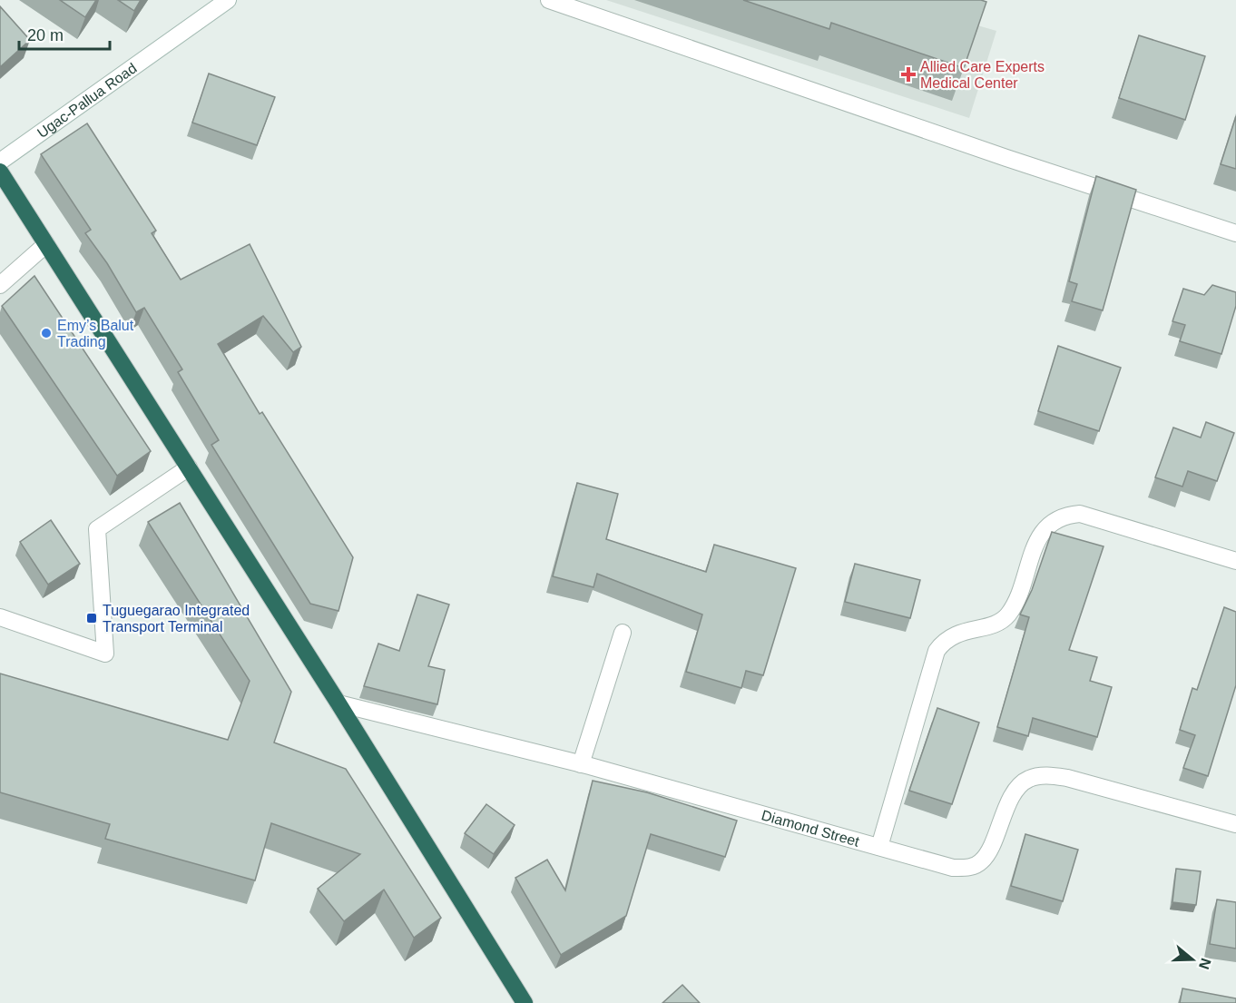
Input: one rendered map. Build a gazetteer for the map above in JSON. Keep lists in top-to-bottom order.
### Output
{
  "streets": {
    "street": ["Ugac-Pallua Road", "Diamond Street"]
  },
  "places": {
    "health": ["Allied Care Experts Medical Center"],
    "other": ["Emy’s Balut Trading"],
    "transit": ["Tuguegarao Integrated Transport Terminal"]
  },
  "scale_bar": "20 m",
  "north": "right"
}
